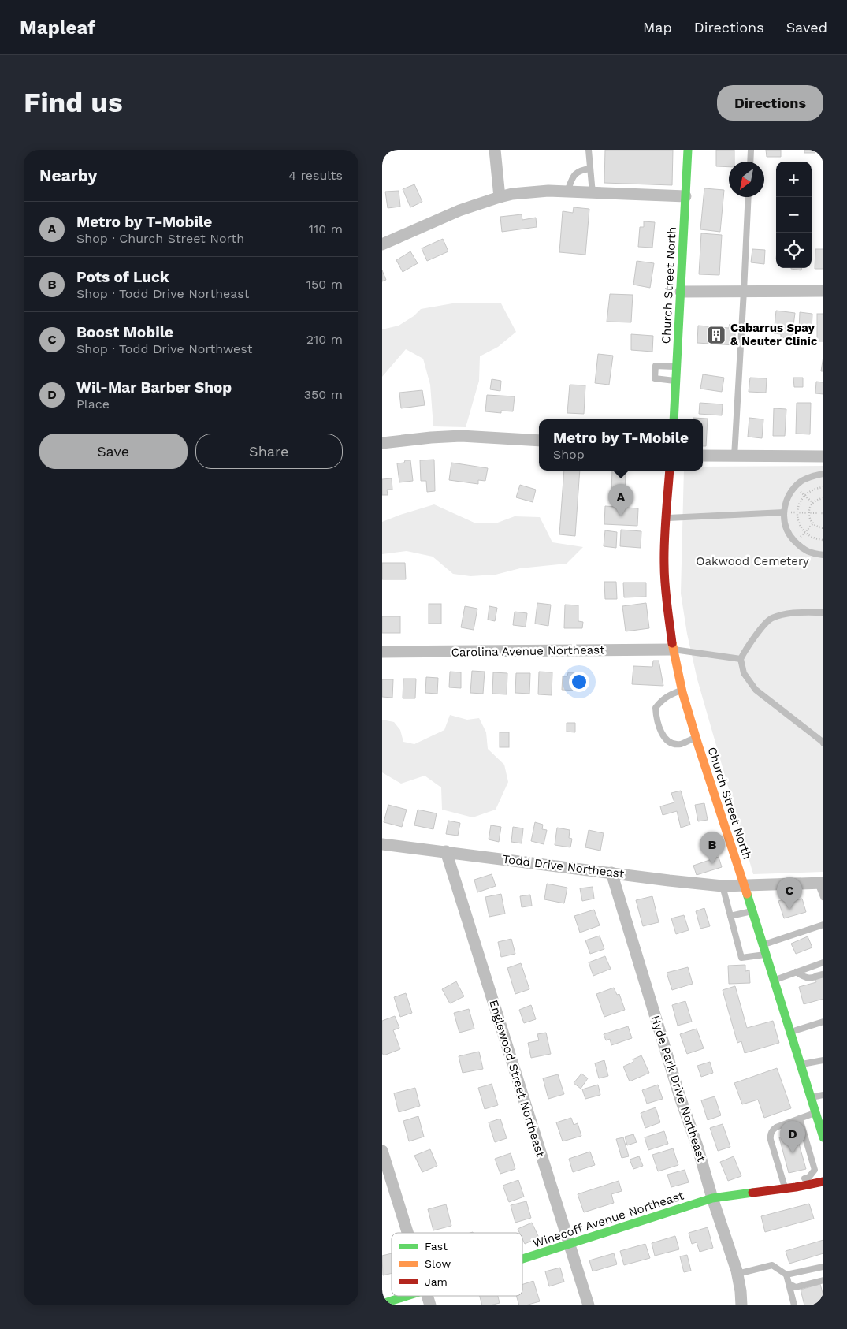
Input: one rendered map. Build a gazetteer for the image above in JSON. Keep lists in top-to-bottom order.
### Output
{
  "streets": {
    "main road": ["Church Street North", "Winecoff Avenue Northeast"],
    "street": [
      "Carolina Avenue Northeast",
      "Todd Drive Northeast",
      "Englewood Street Northeast",
      "Hyde Park Drive Northeast"
    ]
  },
  "crossings": [
    ["Church Street North", "Carolina Avenue Northeast"],
    ["Church Street North", "Todd Drive Northeast"],
    ["Todd Drive Northeast", "Englewood Street Northeast"],
    ["Todd Drive Northeast", "Hyde Park Drive Northeast"],
    ["Englewood Street Northeast", "Winecoff Avenue Northeast"],
    ["Hyde Park Drive Northeast", "Winecoff Avenue Northeast"]
  ],
  "parks": ["Oakwood Cemetery"],
  "places": {
    "building": ["Cabarrus Spay & Neuter Clinic"]
  },
  "legend": ["Fast", "Slow", "Jam"],
  "north": "bottom left",
  "page": {
    "header": "Mapleaf",
    "nav": ["Map", "Directions", "Saved"],
    "buttons": [
      "Directions",
      ["Save", "Share"]
    ],
    "title": "Find us",
    "heading": ["Nearby", "4 results"],
    "map_buttons": ["+", "−"],
    "list": [
      {
        "mark": "A",
        "name": "Metro by T-Mobile",
        "note": "Shop · Church Street North",
        "value": "110 m"
      },
      {
        "mark": "B",
        "name": "Pots of Luck",
        "note": "Shop · Todd Drive Northeast",
        "value": "150 m"
      },
      {
        "mark": "C",
        "name": "Boost Mobile",
        "note": "Shop · Todd Drive Northwest",
        "value": "210 m"
      },
      {
        "mark": "D",
        "name": "Wil-Mar Barber Shop",
        "note": "Place",
        "value": "350 m"
      }
    ],
    "popup": ["Metro by T-Mobile", "Shop"],
    "pins": [
      "A",
      "B",
      "C",
      "D"
    ]
  }
}
